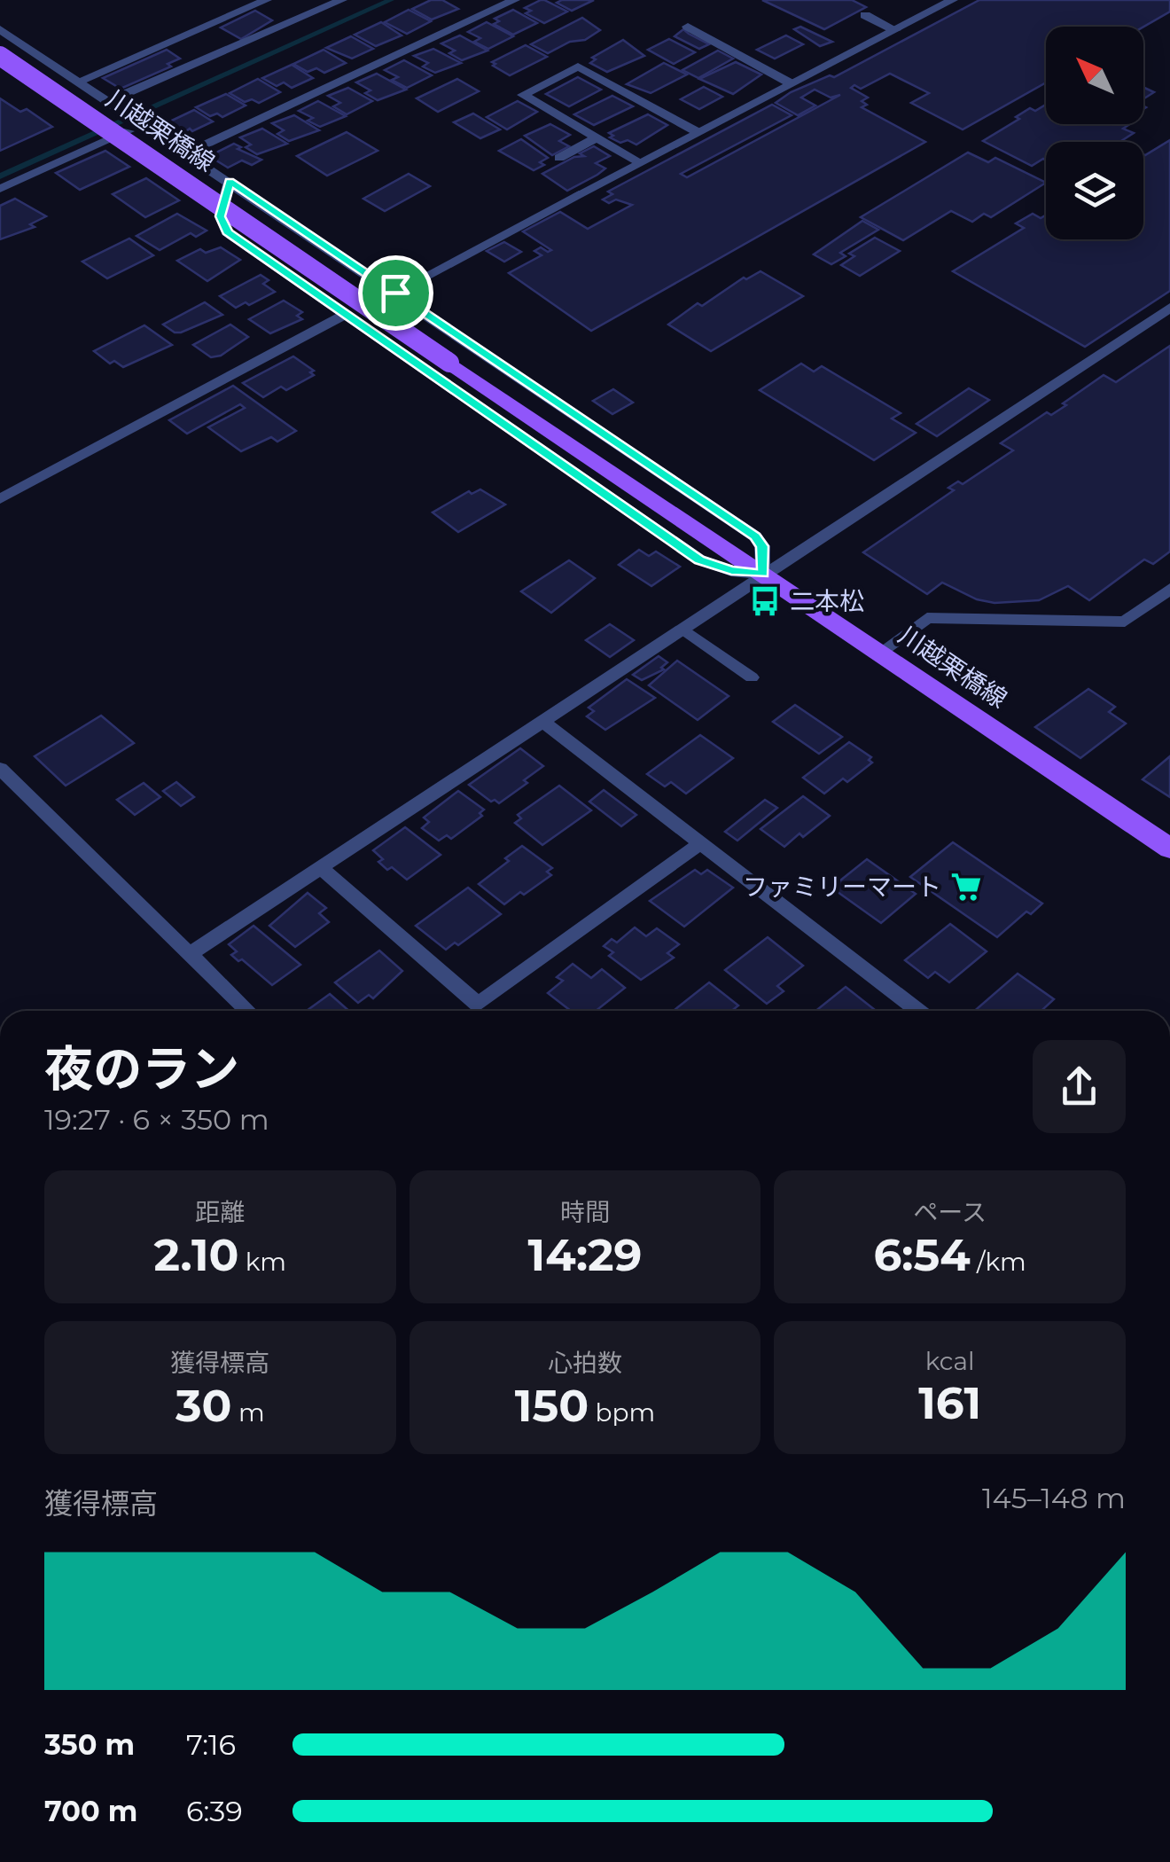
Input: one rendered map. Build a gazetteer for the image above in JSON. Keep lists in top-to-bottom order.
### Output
{
  "streets": {
    "main road": ["川越栗橋線"]
  },
  "places": {
    "bus stop": ["二本松"],
    "supermarket": ["ファミリーマート"]
  },
  "north": "top left",
  "page": {
    "heading": ["夜のラン", "19:27 · 6 × 350 m"],
    "stats": [
      ["距離", "2.10 km"],
      ["時間", "14:29"],
      ["ペース", "6:54 /km"],
      ["獲得標高", "30 m"],
      ["心拍数", "150 bpm"],
      ["kcal", "161"]
    ],
    "chart": ["獲得標高", "145–148 m"],
    "list": [
      {
        "name": "350 m",
        "note": "7:16"
      },
      {
        "name": "700 m",
        "note": "6:39"
      }
    ]
  }
}
